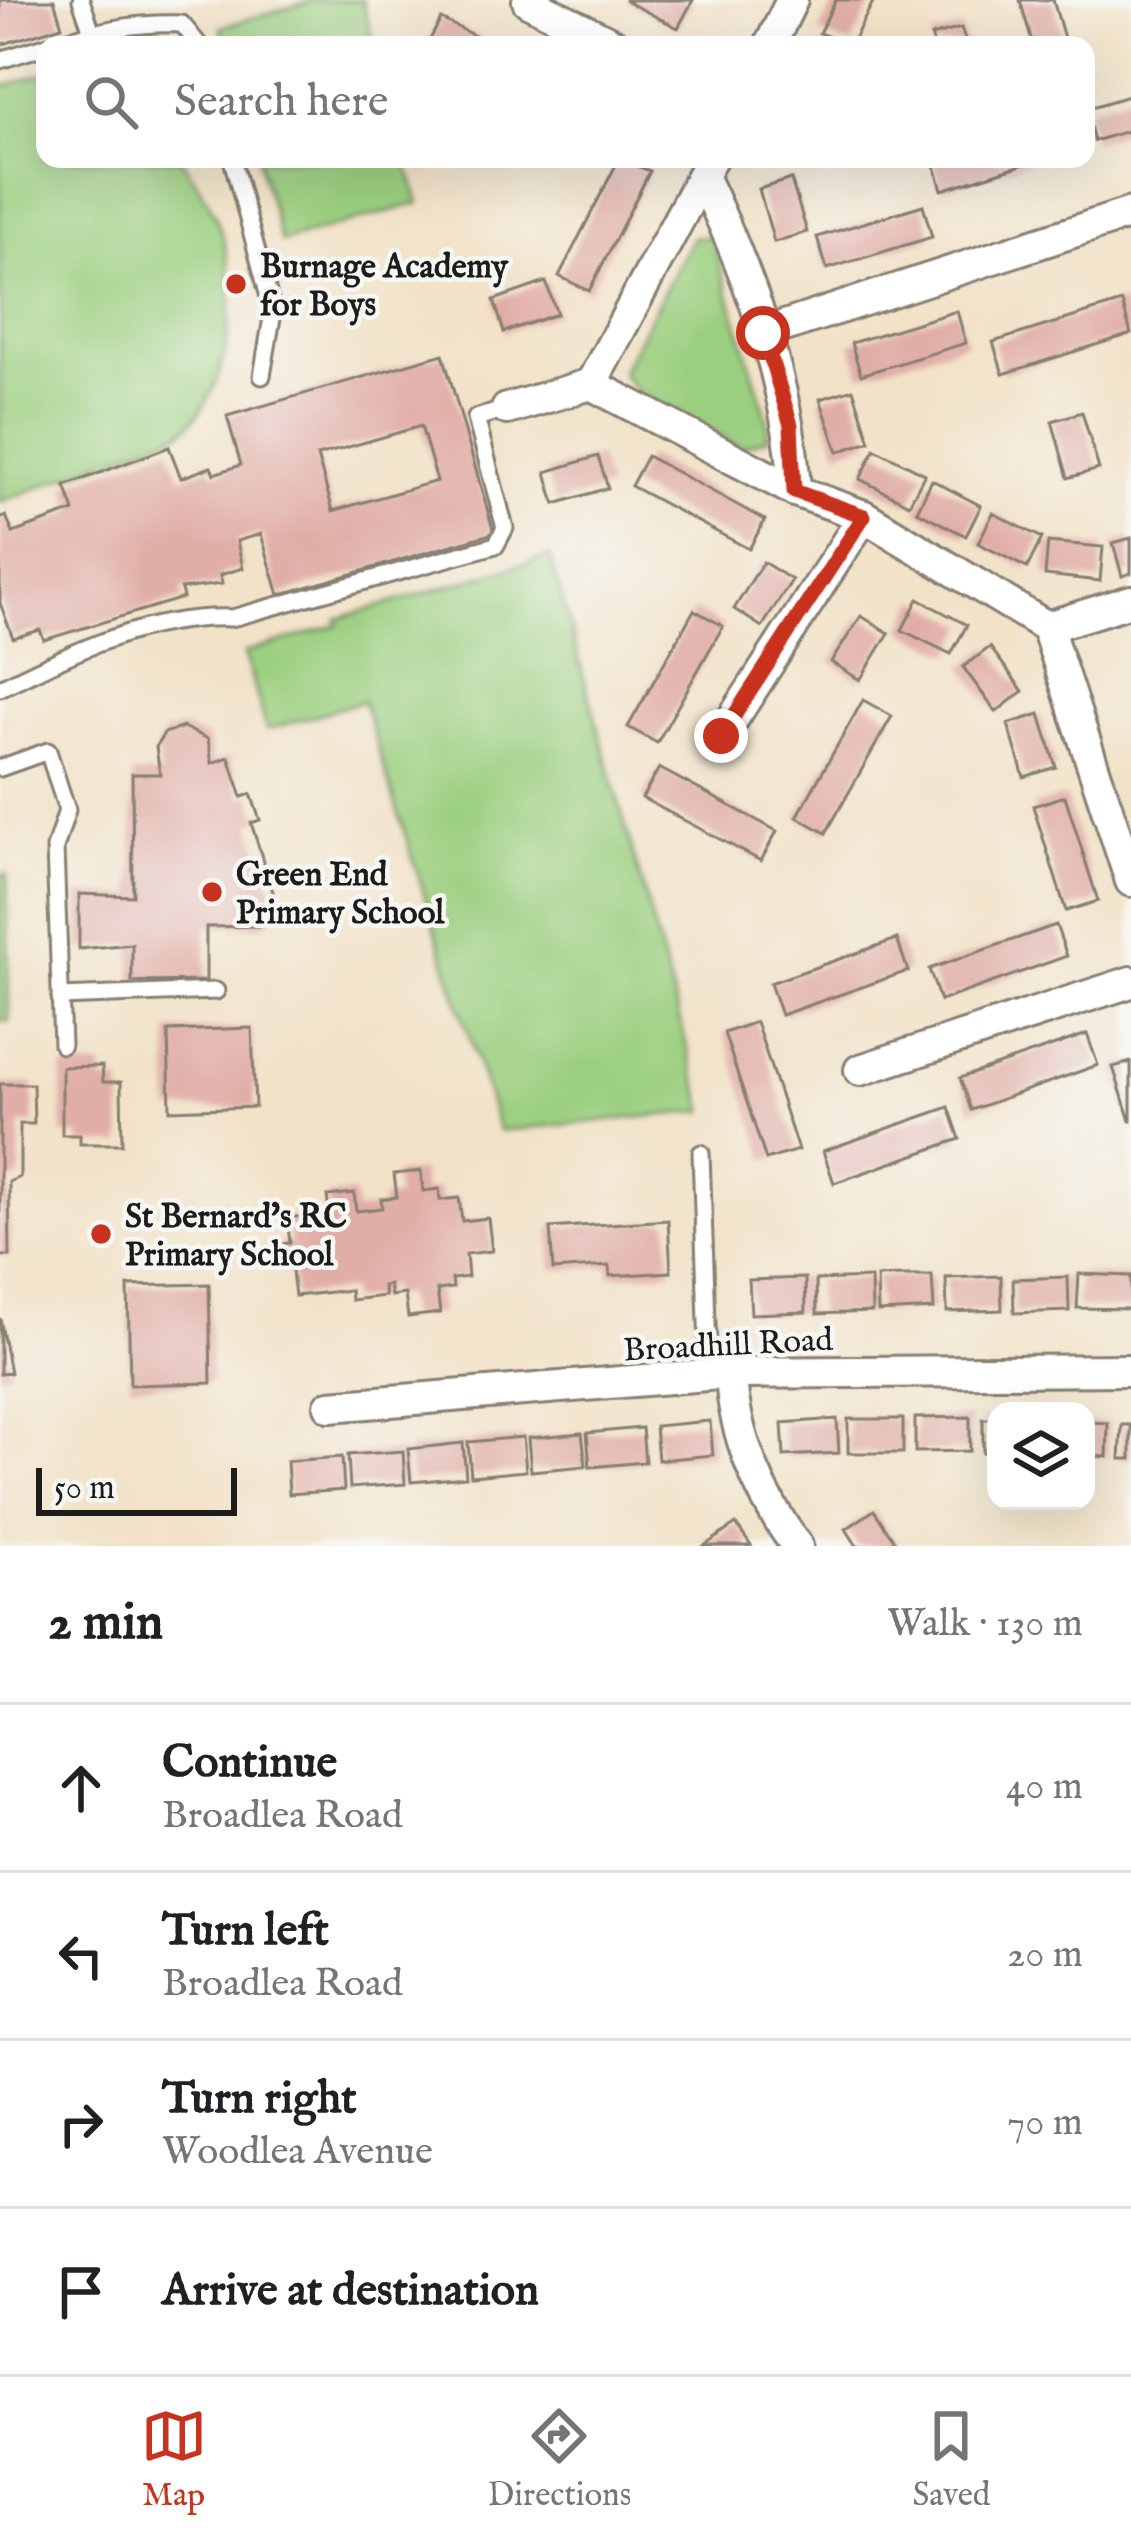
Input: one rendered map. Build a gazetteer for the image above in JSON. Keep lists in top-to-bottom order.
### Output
{
  "streets": {
    "street": ["Broadhill Road"]
  },
  "places": ["Burnage Academy for Boys", "Green End Primary School", "St Bernard's RC Primary School"],
  "scale_bar": "50 m",
  "page": {
    "search": "Search here",
    "scale": "50 m",
    "heading": ["2 min", "Walk · 130 m"],
    "list": [
      ["Continue", "Broadlea Road", "40 m"],
      ["Turn left", "Broadlea Road", "20 m"],
      ["Turn right", "Woodlea Avenue", "70 m"],
      "Arrive at destination"
    ],
    "nav": ["Map", "Directions", "Saved"]
  }
}
